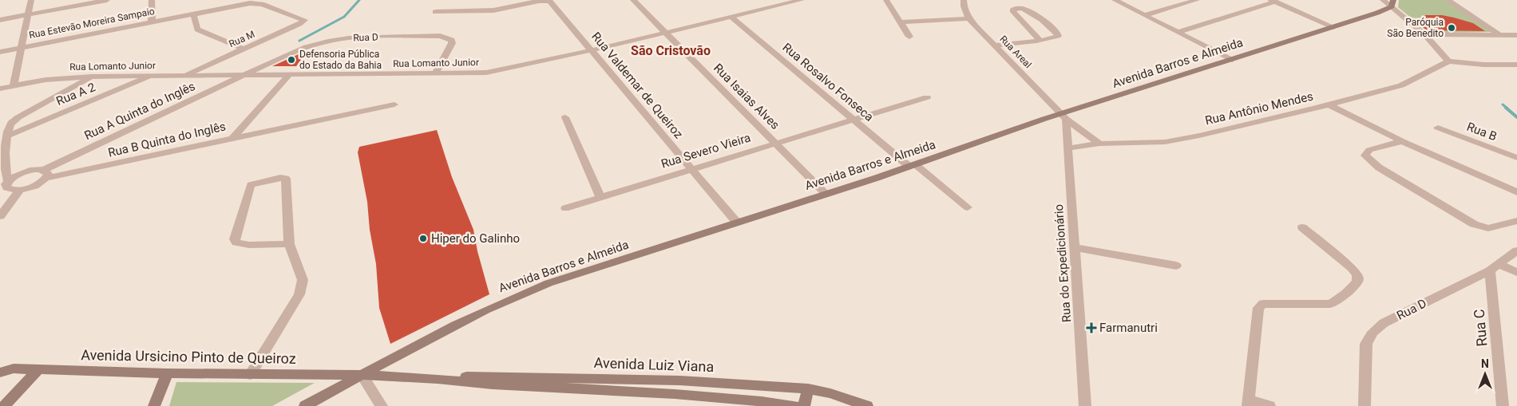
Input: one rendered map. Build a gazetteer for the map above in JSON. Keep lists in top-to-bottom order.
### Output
{
  "streets": {
    "street": [
      "Rua Estevão Moreira Sampaio",
      "Rua D",
      "Rua M",
      "Rua Areal",
      "Rua Lomanto Junior",
      "Avenida Barros e Almeida",
      "Rua Rosalvo Fonseca",
      "Rua Valdemar de Queiroz",
      "Rua A 2",
      "Rua Isaias Alves",
      "Rua Antônio Mendes",
      "Rua A Quinta do Inglês",
      "Rua B",
      "Rua B Quinta do Inglês",
      "Rua Severo Vieira",
      "Rua do Expedicionário",
      "Rua C",
      "Avenida Ursicino Pinto de Queiroz",
      "Avenida Luiz Viana"
    ]
  },
  "crossings": [
    ["Rua Estevão Moreira Sampaio", "Rua M"],
    ["Rua D", "Rua Lomanto Junior"],
    ["Rua D", "Rua A Quinta do Inglês"],
    ["Rua D", "Rua C"],
    ["Rua M", "Rua Lomanto Junior"],
    ["Rua Areal", "Avenida Barros e Almeida"],
    ["Rua Areal", "Rua do Expedicionário"],
    ["Rua Lomanto Junior", "Rua Rosalvo Fonseca"],
    ["Rua Lomanto Junior", "Rua Valdemar de Queiroz"],
    ["Rua Lomanto Junior", "Rua A 2"],
    ["Rua Lomanto Junior", "Rua Isaias Alves"],
    ["Rua Lomanto Junior", "Rua A Quinta do Inglês"],
    ["Rua Lomanto Junior", "Rua B Quinta do Inglês"],
    ["Avenida Barros e Almeida", "Rua Rosalvo Fonseca"],
    ["Avenida Barros e Almeida", "Rua Valdemar de Queiroz"],
    ["Avenida Barros e Almeida", "Rua Isaias Alves"],
    ["Avenida Barros e Almeida", "Rua do Expedicionário"],
    ["Avenida Barros e Almeida", "Avenida Ursicino Pinto de Queiroz"],
    ["Avenida Barros e Almeida", "Avenida Luiz Viana"],
    ["Rua Rosalvo Fonseca", "Rua Severo Vieira"],
    ["Rua Valdemar de Queiroz", "Rua Severo Vieira"],
    ["Rua Isaias Alves", "Rua Severo Vieira"],
    ["Rua Antônio Mendes", "Rua do Expedicionário"],
    ["Rua A Quinta do Inglês", "Rua B Quinta do Inglês"],
    ["Avenida Ursicino Pinto de Queiroz", "Avenida Luiz Viana"]
  ],
  "districts": ["São Cristovão"],
  "places": {
    "other": ["Paróquia São Benedito", "Defensoria Pública do Estado da Bahia", "Hiper do Galinho"],
    "health": ["Farmanutri"]
  },
  "north": "top"
}
